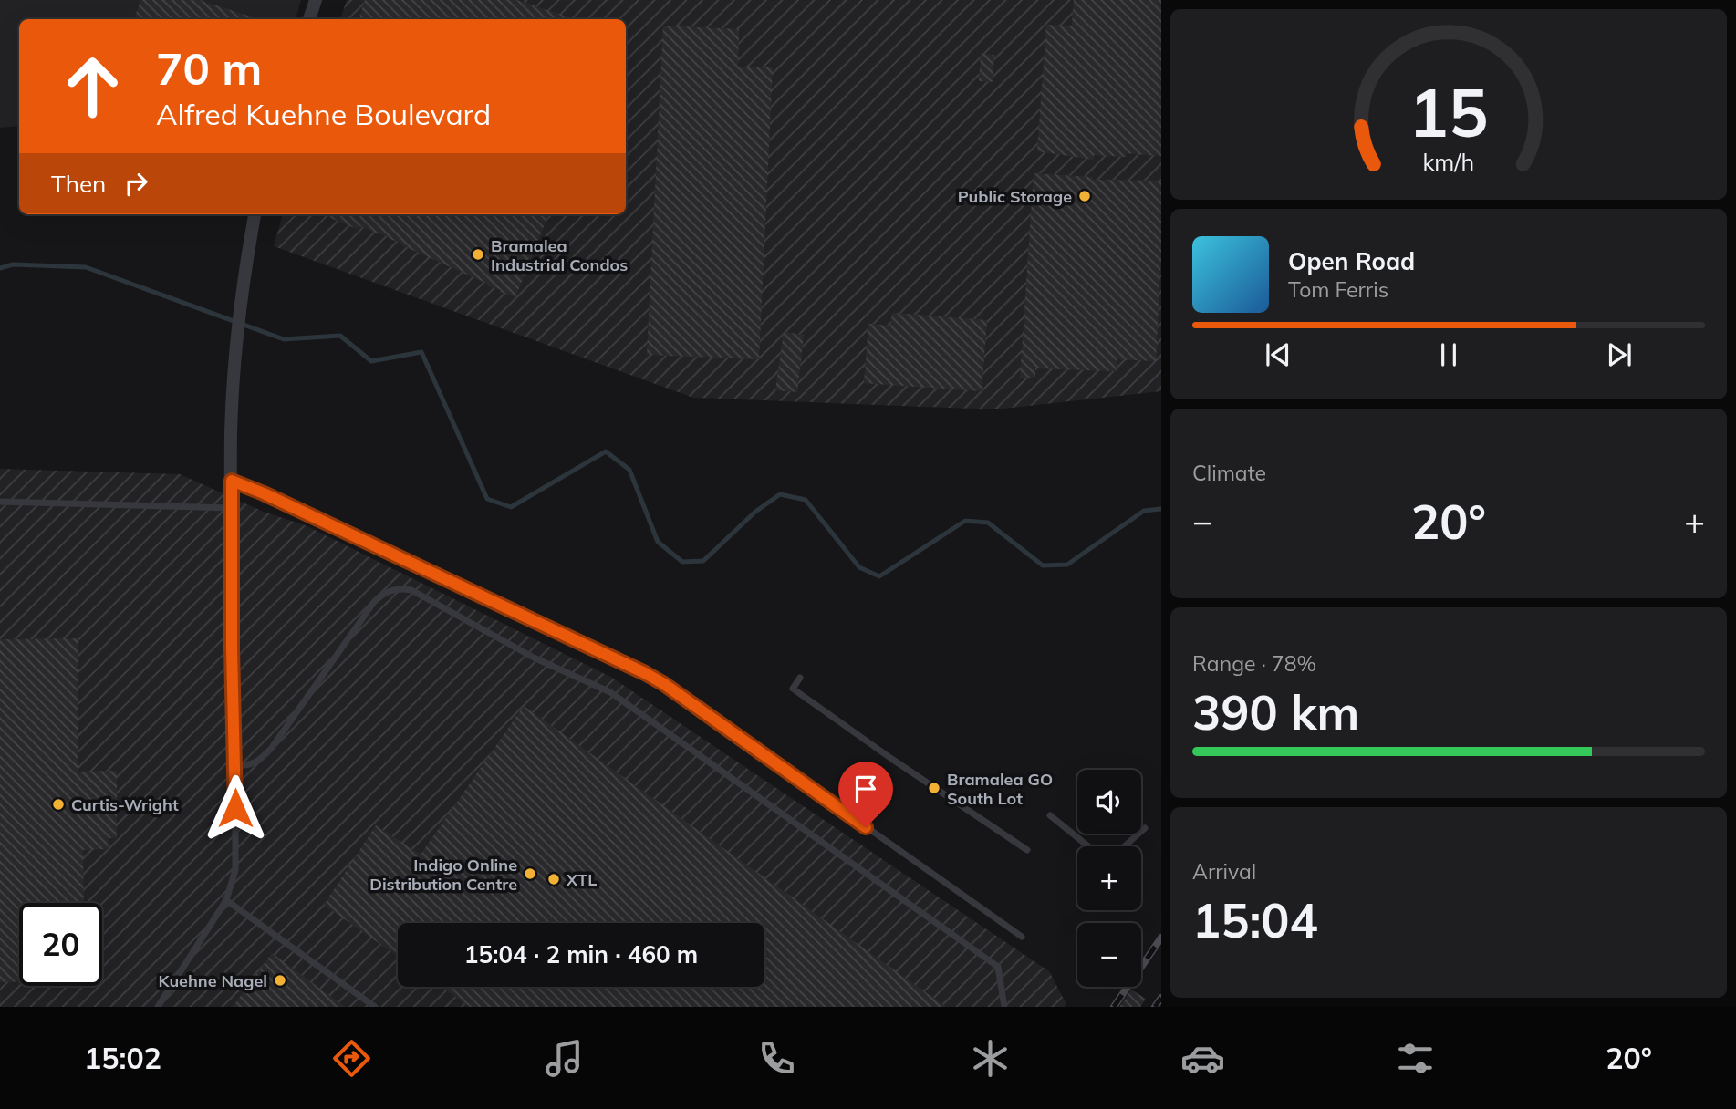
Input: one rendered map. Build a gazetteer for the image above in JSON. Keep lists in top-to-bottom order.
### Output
{
  "places": [
    "Public Storage",
    "Bramalea Industrial Condos",
    "Bramalea GO South Lot",
    "Curtis-Wright",
    "Indigo Online Distribution Centre",
    "XTL",
    "Kuehne Nagel"
  ],
  "page": {
    "turn": ["70 m", "Alfred Kuehne Boulevard"],
    "then": "Then",
    "song": ["Open Road", "Tom Ferris"],
    "tile": [
      "Climate",
      ["Range · 78%", "390 km"],
      ["Arrival", "15:04"]
    ],
    "heat": ["−", "20°", "+"],
    "map_buttons": ["+", "−"],
    "limit": "20",
    "trip": "15:04 · 2 min · 460 m",
    "tabs": ["15:02", "20°"],
    "gauge": ["15", "km/h"]
  }
}
